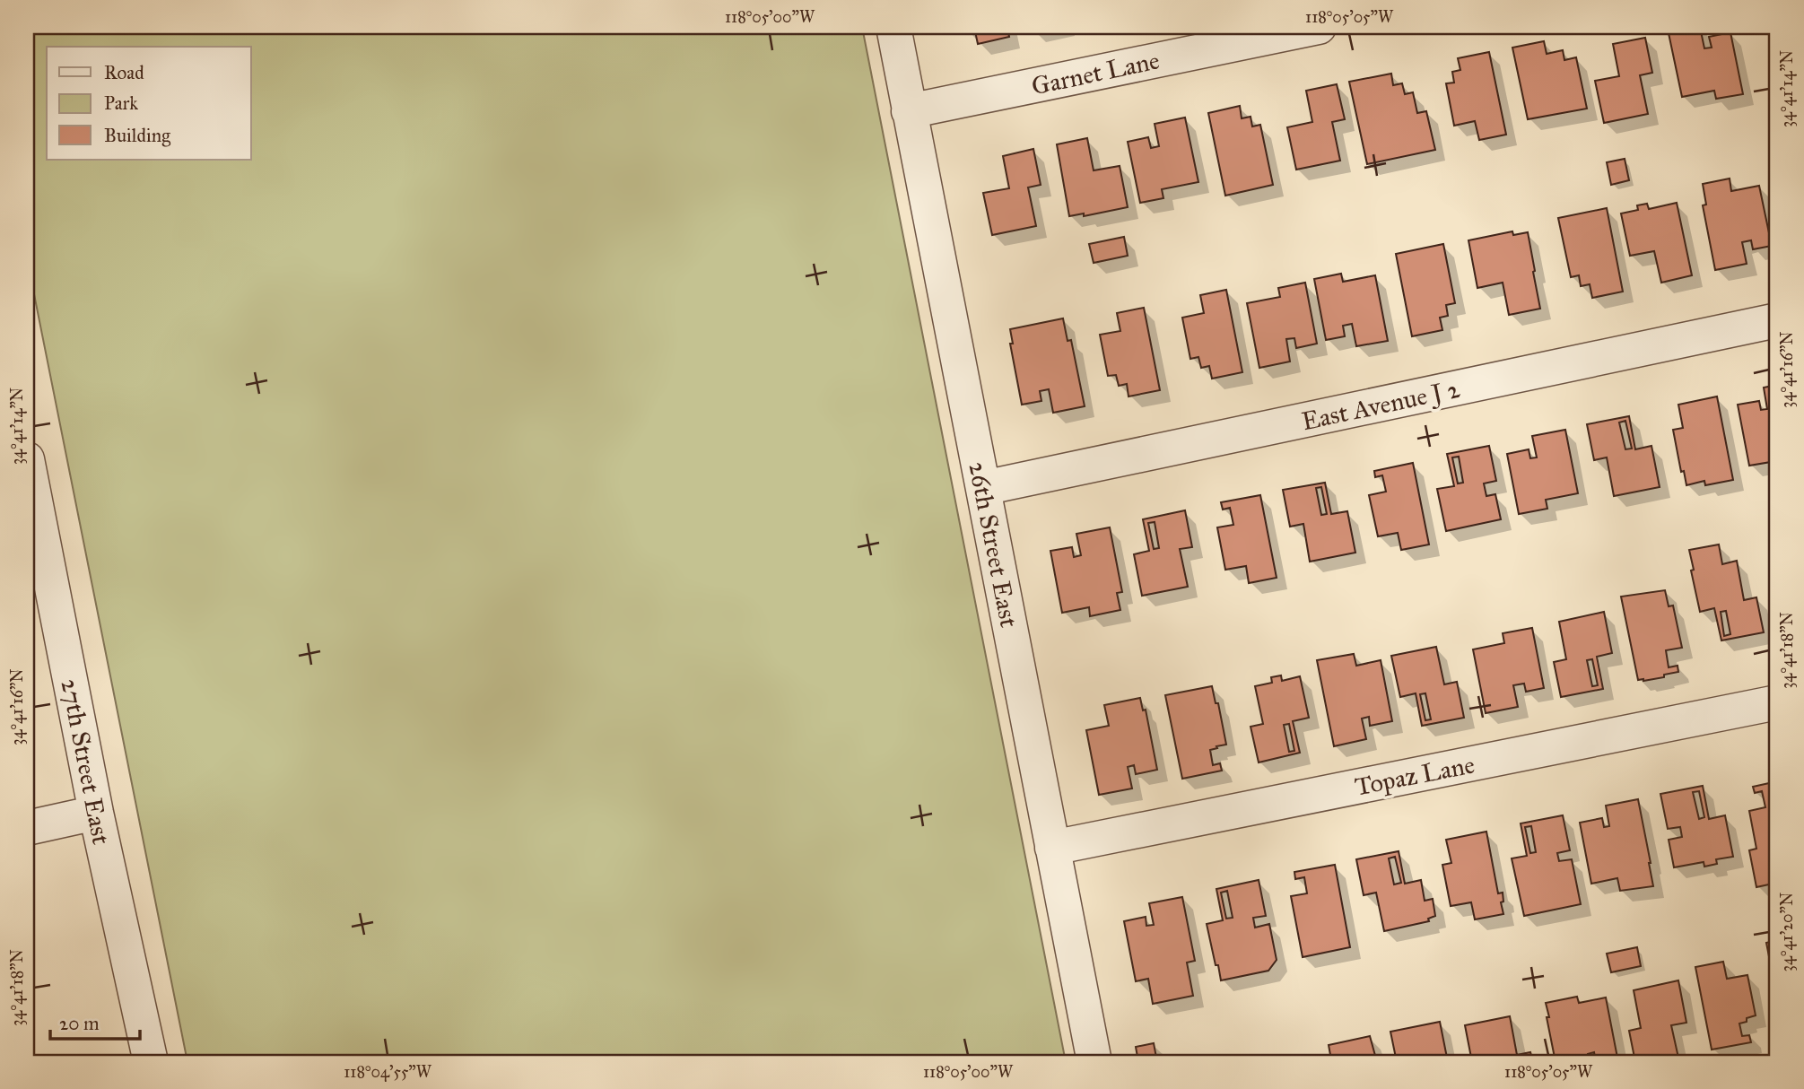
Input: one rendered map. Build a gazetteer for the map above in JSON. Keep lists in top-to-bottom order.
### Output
{
  "streets": {
    "street": [
      "Garnet Lane",
      "East Avenue J 2",
      "26th Street East",
      "27th Street East",
      "Topaz Lane"
    ]
  },
  "crossings": [
    ["Garnet Lane", "26th Street East"],
    ["East Avenue J 2", "26th Street East"],
    ["26th Street East", "Topaz Lane"]
  ],
  "legend": ["Road", "Park", "Building"],
  "scale_bar": "20 m",
  "coordinates": [
    "118°05'00\"W",
    "118°05'05\"W",
    "34°41'14\"N",
    "34°41'16\"N",
    "34°41'18\"N",
    "34°41'20\"N",
    "118°04'55\"W"
  ]
}
